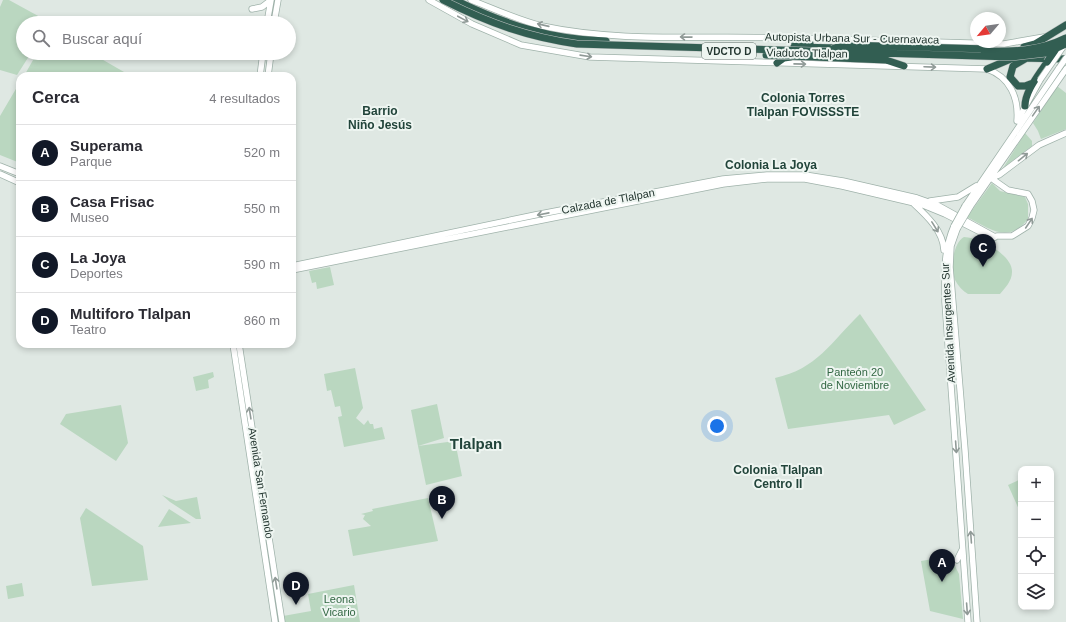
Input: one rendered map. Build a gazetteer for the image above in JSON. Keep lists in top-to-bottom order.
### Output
{
  "streets": {
    "highway": ["Autopista Urbana Sur - Cuernavaca", "VDCTO D", "Viaducto Tlalpan"],
    "main road": ["Calzada de Tlalpan", "Avenida Insurgentes Sur", "Avenida San Fernando"]
  },
  "crossings": [
    ["Autopista Urbana Sur - Cuernavaca", "Viaducto Tlalpan"],
    ["VDCTO D", "Viaducto Tlalpan"],
    ["Viaducto Tlalpan", "Avenida Insurgentes Sur"]
  ],
  "districts": [
    "Colonia Torres Tlalpan FOVISSSTE",
    "Barrio Niño Jesús",
    "Colonia La Joya",
    "Tlalpan",
    "Colonia Tlalpan Centro II"
  ],
  "parks": ["Panteón 20 de Noviembre", "Leona Vicario"],
  "north": "bottom left",
  "page": {
    "search": "Buscar aquí",
    "heading": ["Cerca", "4 resultados"],
    "list": [
      {
        "mark": "A",
        "name": "Superama",
        "note": "Parque",
        "value": "520 m"
      },
      {
        "mark": "B",
        "name": "Casa Frisac",
        "note": "Museo",
        "value": "550 m"
      },
      {
        "mark": "C",
        "name": "La Joya",
        "note": "Deportes",
        "value": "590 m"
      },
      {
        "mark": "D",
        "name": "Multiforo Tlalpan",
        "note": "Teatro",
        "value": "860 m"
      }
    ],
    "pins": [
      "C",
      "B",
      "A",
      "D"
    ],
    "map_buttons": ["+", "−"]
  }
}
